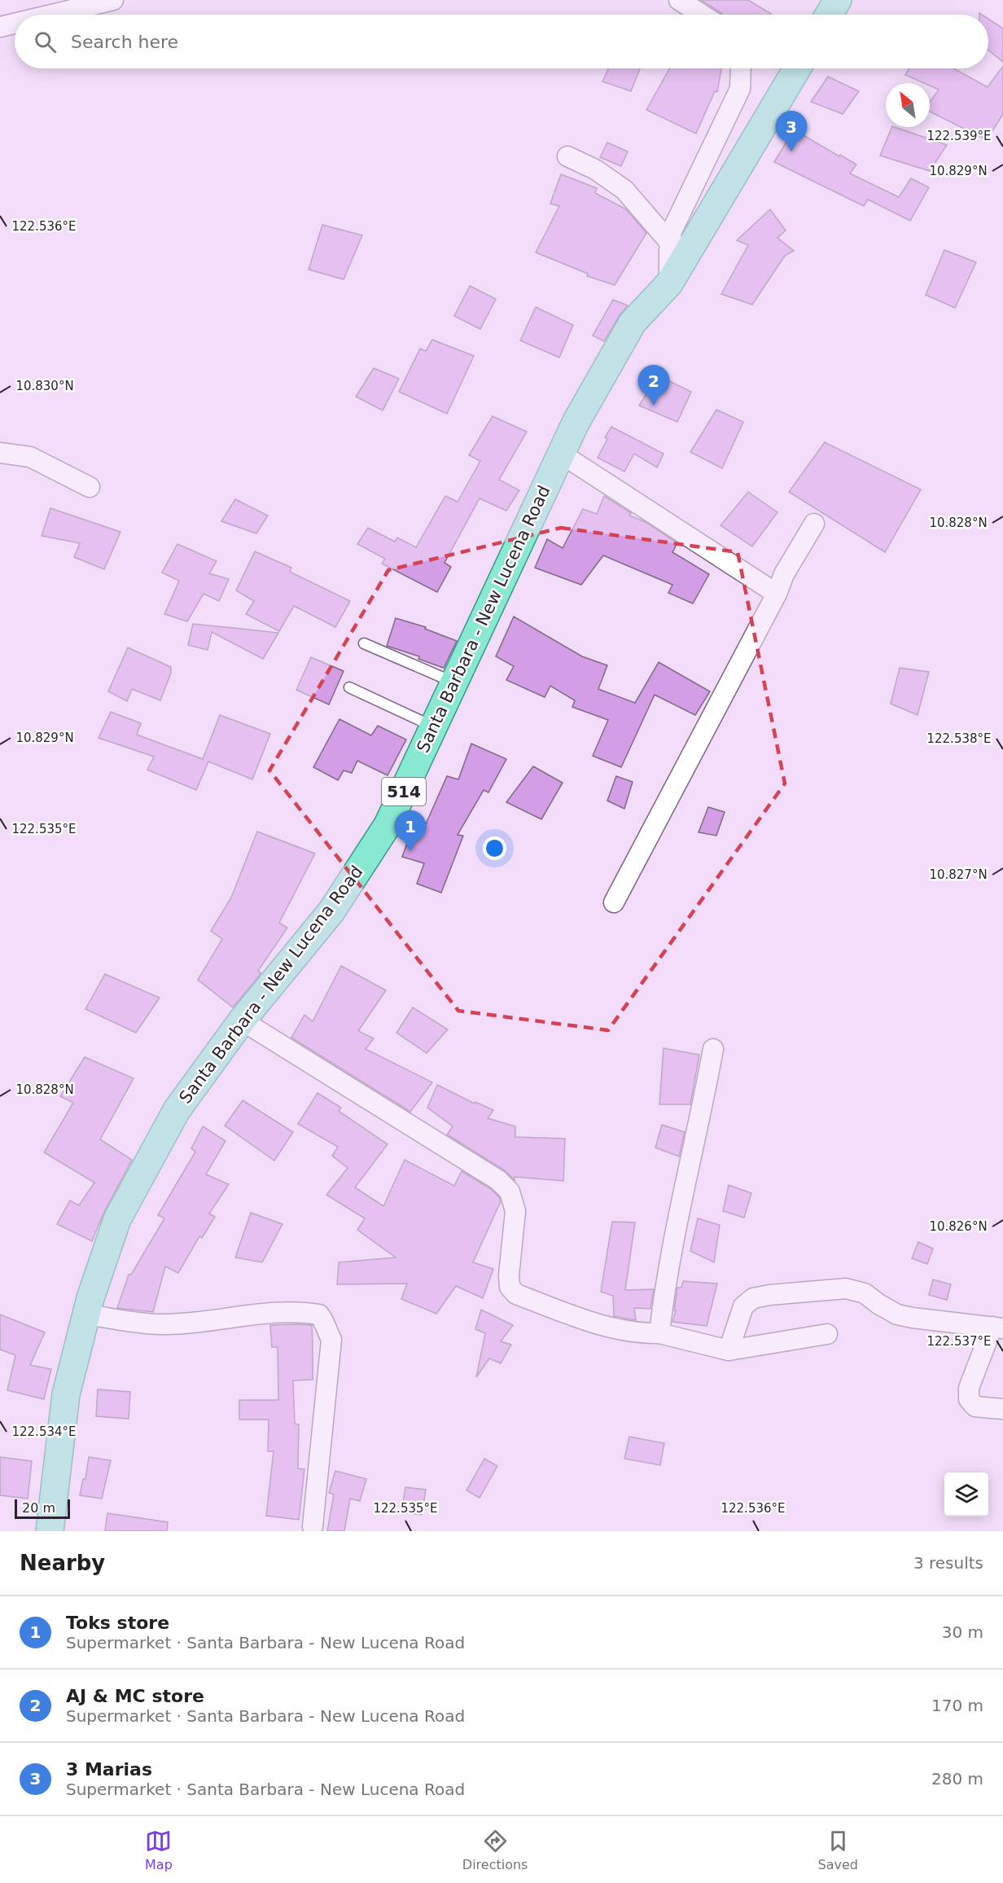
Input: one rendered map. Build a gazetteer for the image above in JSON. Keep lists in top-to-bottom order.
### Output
{
  "streets": {
    "main road": ["Santa Barbara - New Lucena Road", "514"]
  },
  "scale_bar": "20 m",
  "north": "top left",
  "page": {
    "search": "Search here",
    "pins": ["3", "2", "1"],
    "scale": "20 m",
    "heading": ["Nearby", "3 results"],
    "list": [
      {
        "mark": "1",
        "name": "Toks store",
        "note": "Supermarket · Santa Barbara - New Lucena Road",
        "value": "30 m"
      },
      {
        "mark": "2",
        "name": "AJ & MC store",
        "note": "Supermarket · Santa Barbara - New Lucena Road",
        "value": "170 m"
      },
      {
        "mark": "3",
        "name": "3 Marias",
        "note": "Supermarket · Santa Barbara - New Lucena Road",
        "value": "280 m"
      }
    ],
    "nav": ["Map", "Directions", "Saved"]
  },
  "coordinates": [
    "122.539°E",
    "10.829°N",
    "122.536°E",
    "10.830°N",
    "10.828°N",
    "122.538°E",
    "122.535°E",
    "10.827°N",
    "10.826°N",
    "122.537°E",
    "122.534°E"
  ]
}
